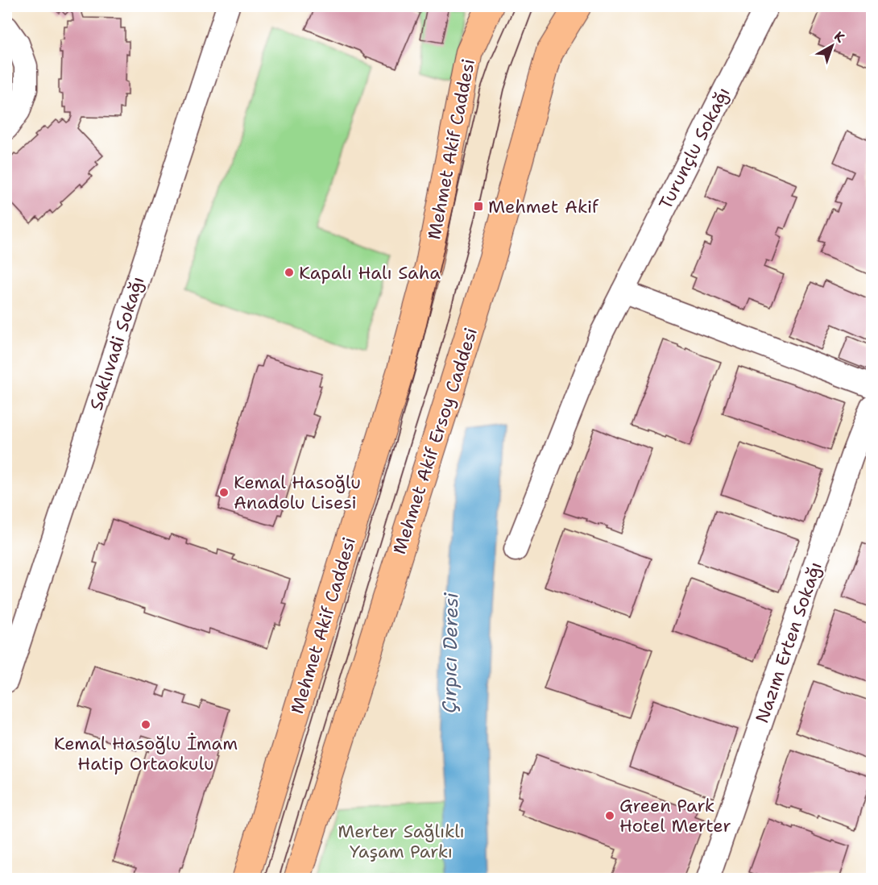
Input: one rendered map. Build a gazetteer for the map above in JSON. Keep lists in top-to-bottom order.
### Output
{
  "streets": {
    "main road": ["Mehmet Akif Caddesi", "Mehmet Akif Ersoy Caddesi"],
    "street": ["Turunçlu Sokağı", "Saklıvadi Sokağı", "Nazım Erten Sokağı"]
  },
  "water": ["Çırpıcı Deresi"],
  "parks": ["Merter Sağlıklı Yaşam Parkı"],
  "places": {
    "transit": ["Mehmet Akif"],
    "other": [
      "Kapalı Halı Saha",
      "Kemal Hasoğlu Anadolu Lisesi",
      "Kemal Hasoğlu İmam Hatip Ortaokulu",
      "Green Park Hotel Merter"
    ]
  },
  "north": "top right"
}
